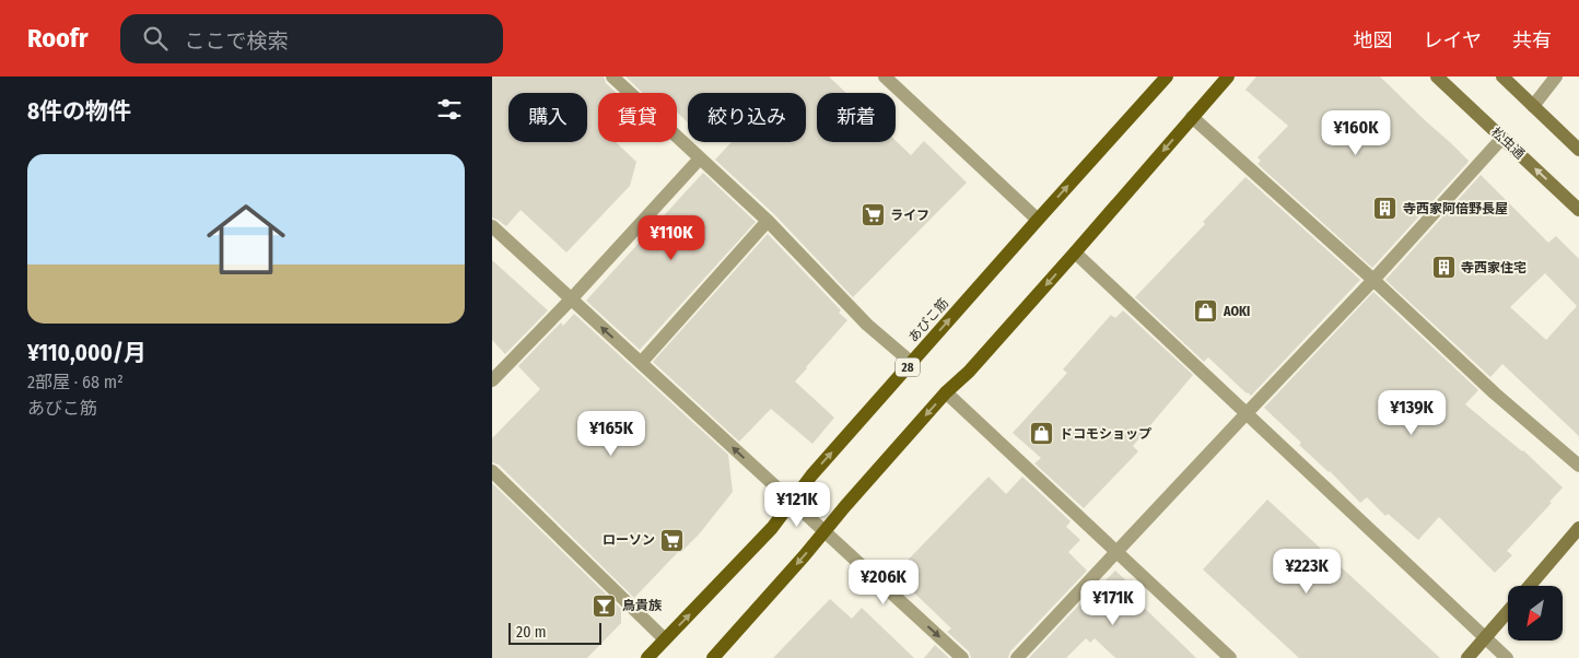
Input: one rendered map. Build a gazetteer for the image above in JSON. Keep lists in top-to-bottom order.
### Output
{
  "streets": {
    "main road": ["あびこ筋", "28"],
    "street": ["松虫通"]
  },
  "places": {
    "building": ["寺西家阿倍野長屋", "寺西家住宅"],
    "supermarket": ["ライフ", "ローソン"],
    "shop": ["AOKI", "ドコモショップ"],
    "bar": ["鳥貴族"]
  },
  "scale_bar": "20 m",
  "north": "bottom left",
  "page": {
    "header": "Roofr",
    "search": "ここで検索",
    "nav": ["地図", "レイヤ", "共有"],
    "heading": "8件の物件",
    "chip": [
      "購入",
      "賃貸",
      "絞り込み",
      "新着"
    ],
    "price": [
      "¥160K",
      "¥110K",
      "¥139K",
      "¥165K",
      "¥121K",
      "¥223K",
      "¥206K",
      "¥171K"
    ],
    "list": [
      {
        "name": "¥110,000/月",
        "note": "2部屋 · 68 m² · あびこ筋"
      }
    ],
    "scale": "20 m"
  }
}
